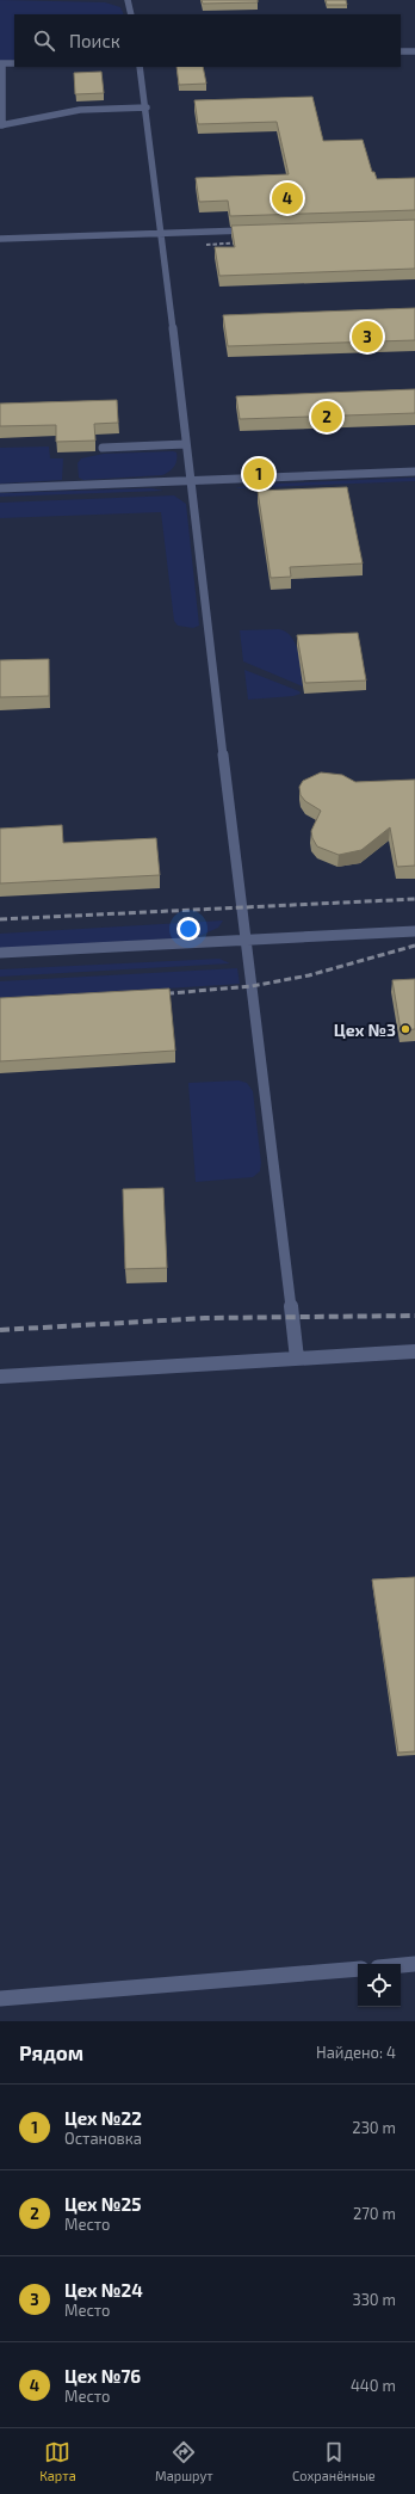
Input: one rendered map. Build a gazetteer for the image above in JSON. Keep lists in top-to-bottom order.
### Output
{
  "places": ["Цех №3"],
  "page": {
    "search": "Поиск",
    "pins": [
      "4",
      "3",
      "2",
      "1"
    ],
    "heading": ["Рядом", "Найдено: 4"],
    "list": [
      {
        "mark": "1",
        "name": "Цех №22",
        "note": "Остановка",
        "value": "230 m"
      },
      {
        "mark": "2",
        "name": "Цех №25",
        "note": "Место",
        "value": "270 m"
      },
      {
        "mark": "3",
        "name": "Цех №24",
        "note": "Место",
        "value": "330 m"
      },
      {
        "mark": "4",
        "name": "Цех №76",
        "note": "Место",
        "value": "440 m"
      }
    ],
    "nav": ["Карта", "Маршрут", "Сохранённые"]
  }
}
